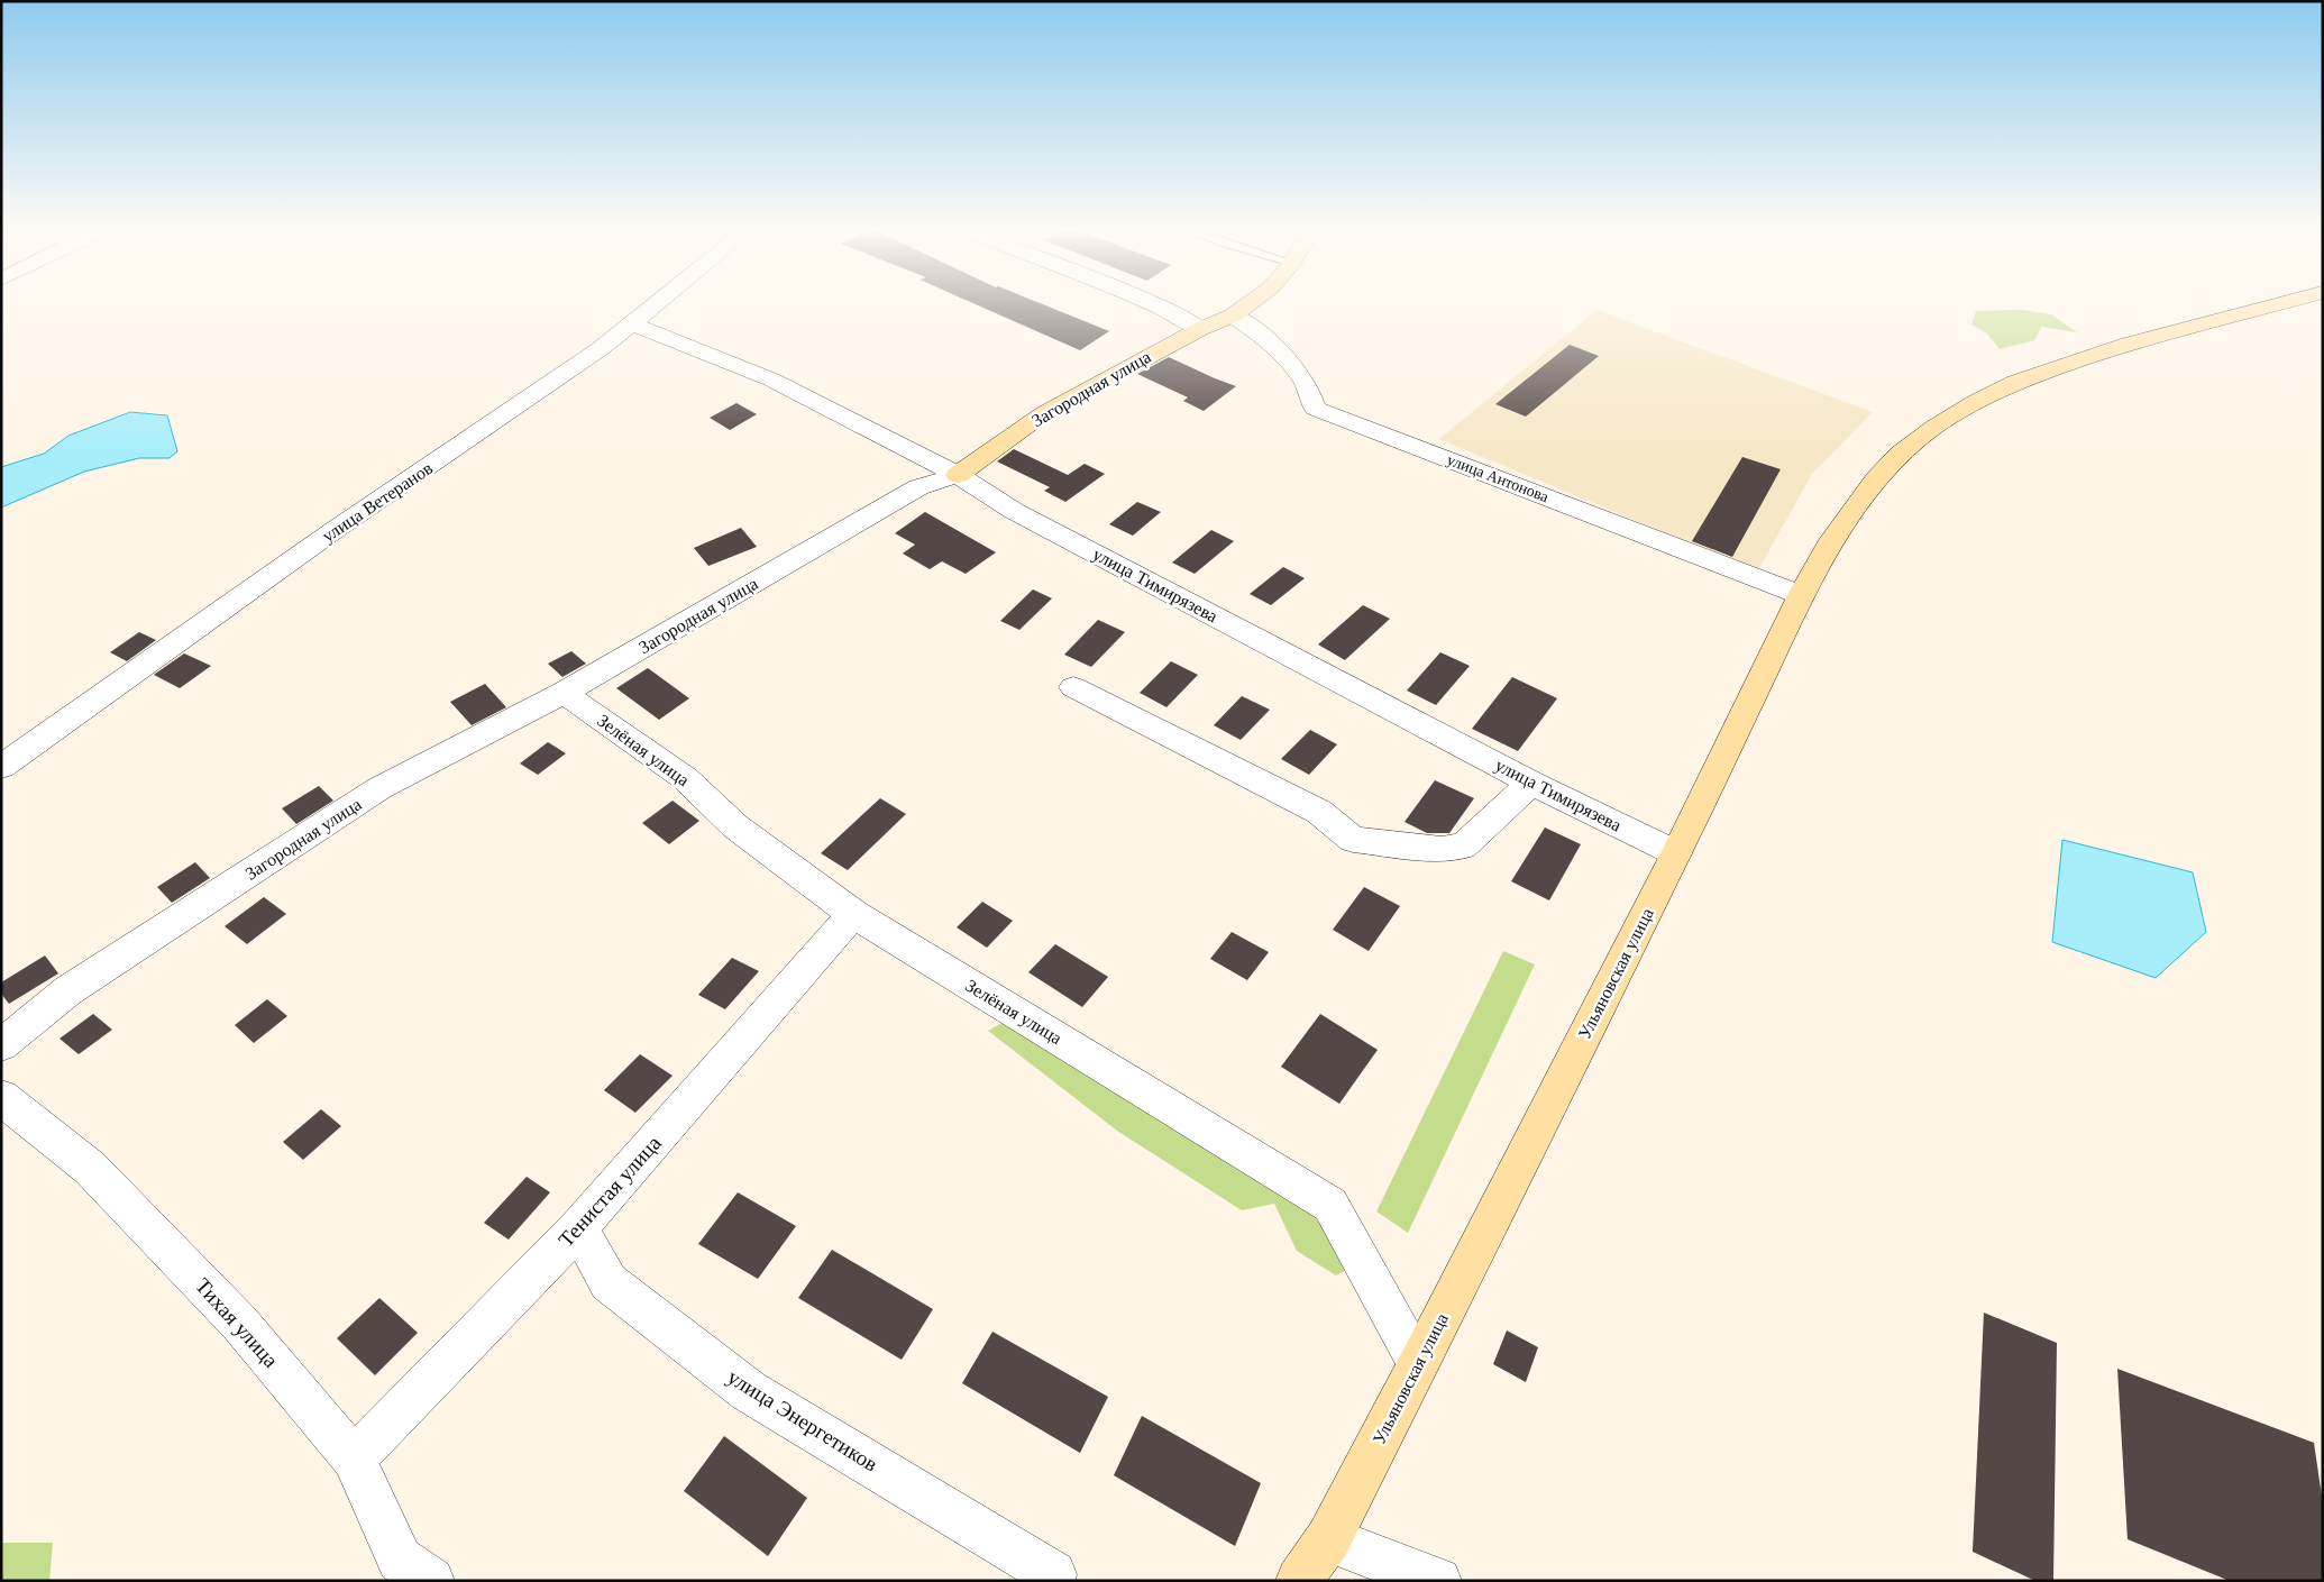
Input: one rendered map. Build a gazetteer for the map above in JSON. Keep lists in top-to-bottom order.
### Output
{
  "streets": {
    "main road": ["Загородная улица", "Ульяновская улица"],
    "street": [
      "улица Антонова",
      "улица Ветеранов",
      "улица Тимирязева",
      "Зелёная улица",
      "Тенистая улица",
      "Тихая улица",
      "улица Энергетиков"
    ]
  },
  "crossings": [
    ["Загородная улица", "улица Антонова"],
    ["Загородная улица", "улица Тимирязева"],
    ["Загородная улица", "Зелёная улица"],
    ["улица Антонова", "Ульяновская улица"],
    ["улица Ветеранов", "улица Тимирязева"],
    ["улица Тимирязева", "Ульяновская улица"],
    ["Зелёная улица", "Ульяновская улица"],
    ["Зелёная улица", "Тенистая улица"],
    ["Тенистая улица", "Тихая улица"],
    ["Тенистая улица", "улица Энергетиков"]
  ]
}
